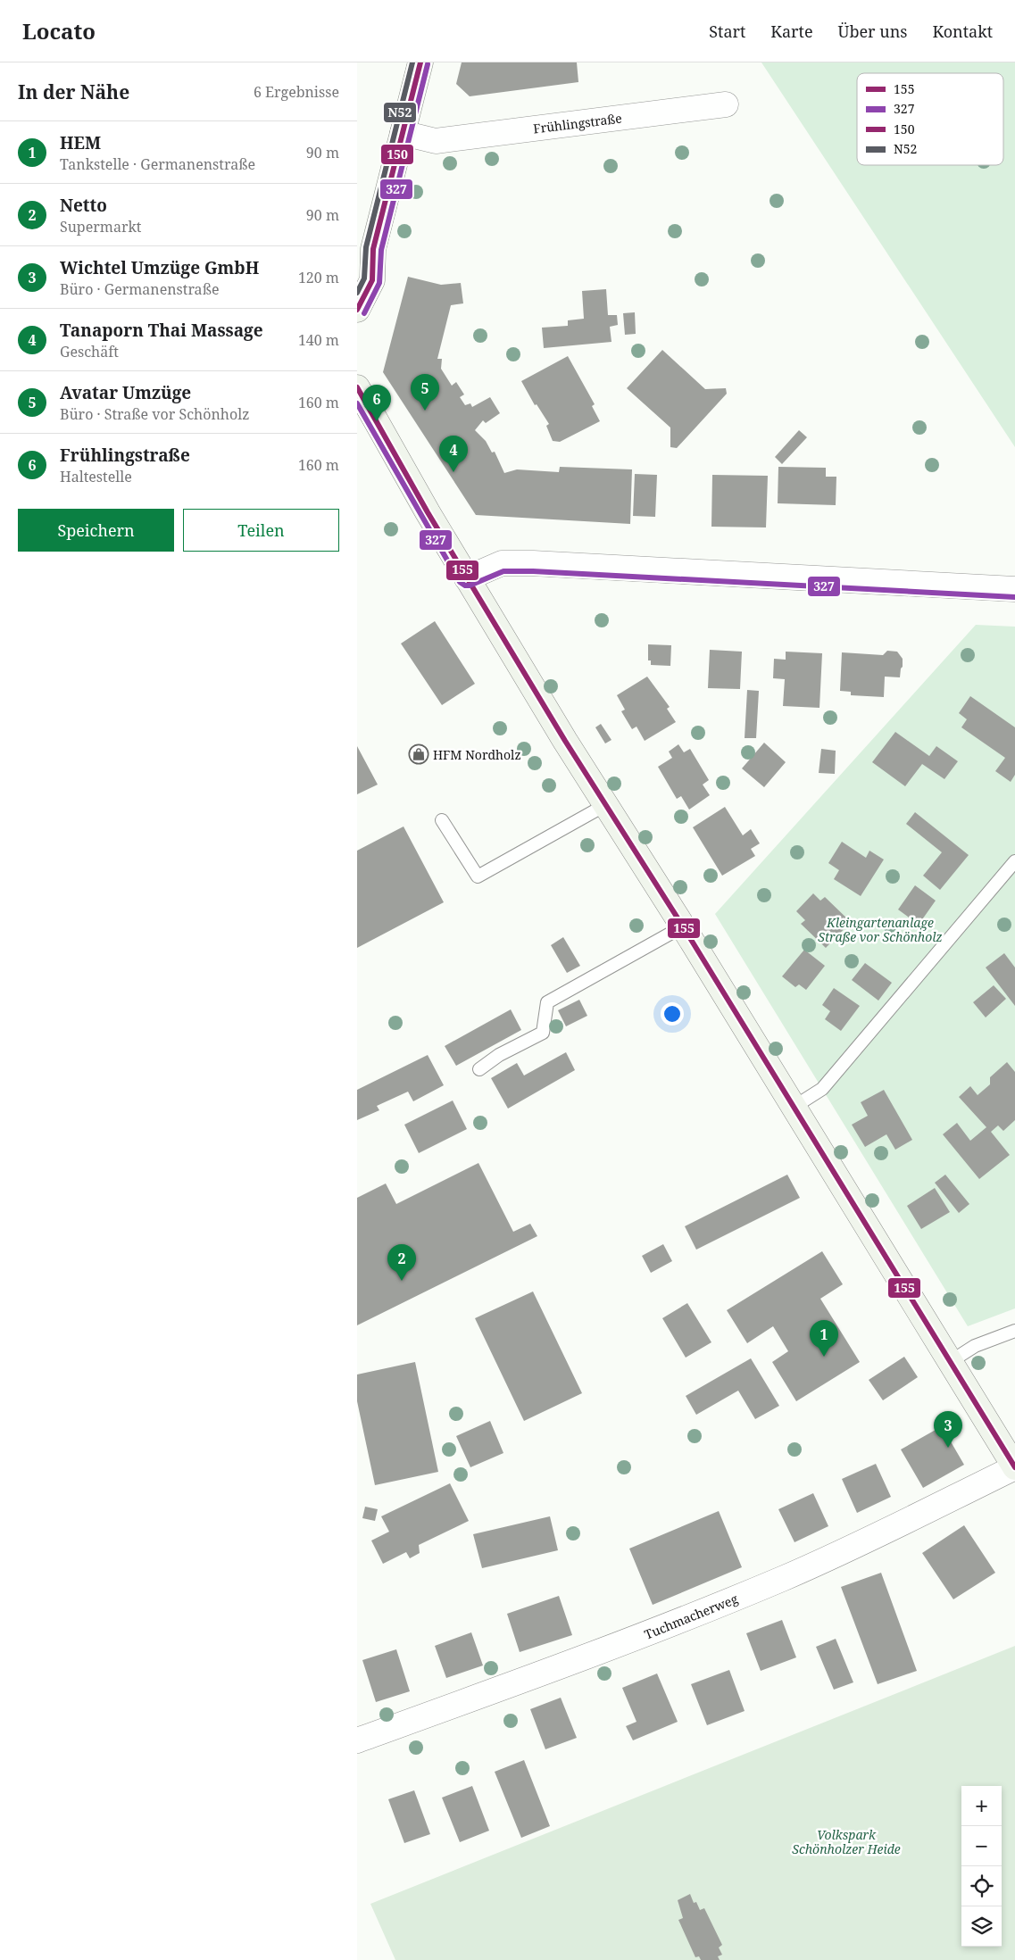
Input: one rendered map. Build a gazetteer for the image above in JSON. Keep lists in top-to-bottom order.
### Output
{
  "streets": {
    "street": ["Frühlingstraße", "Tuchmacherweg"]
  },
  "parks": ["Kleingartenanlage Straße vor Schönholz", "Volkspark Schönholzer Heide"],
  "places": {
    "shop": ["HFM Nordholz"]
  },
  "lines": [
    "transit line 150",
    "transit line N52",
    "transit line 327",
    "transit line 155"
  ],
  "legend": [
    "155",
    "327",
    "150",
    "N52"
  ],
  "page": {
    "header": "Locato",
    "nav": [
      "Start",
      "Karte",
      "Über uns",
      "Kontakt"
    ],
    "heading": ["In der Nähe", "6 Ergebnisse"],
    "list": [
      {
        "mark": "1",
        "name": "HEM",
        "note": "Tankstelle · Germanenstraße",
        "value": "90 m"
      },
      {
        "mark": "2",
        "name": "Netto",
        "note": "Supermarkt",
        "value": "90 m"
      },
      {
        "mark": "3",
        "name": "Wichtel Umzüge GmbH",
        "note": "Büro · Germanenstraße",
        "value": "120 m"
      },
      {
        "mark": "4",
        "name": "Tanaporn Thai Massage",
        "note": "Geschäft",
        "value": "140 m"
      },
      {
        "mark": "5",
        "name": "Avatar Umzüge",
        "note": "Büro · Straße vor Schönholz",
        "value": "160 m"
      },
      {
        "mark": "6",
        "name": "Frühlingstraße",
        "note": "Haltestelle",
        "value": "160 m"
      }
    ],
    "pins": [
      "5",
      "6",
      "4",
      "2",
      "1",
      "3"
    ],
    "buttons": ["Speichern", "Teilen"],
    "map_buttons": ["+", "−"]
  }
}
